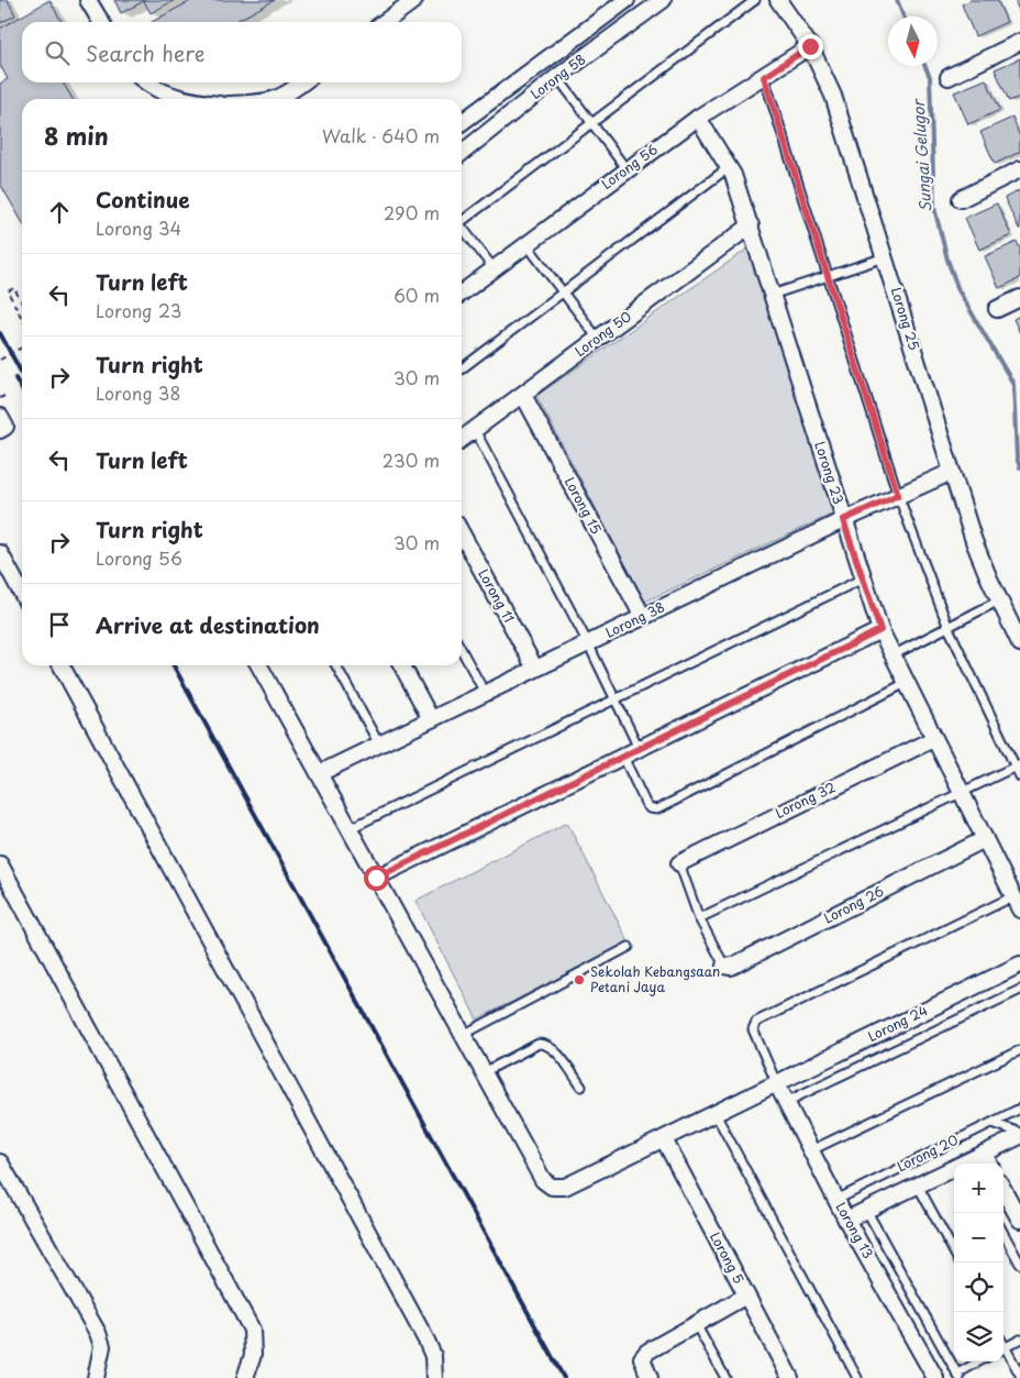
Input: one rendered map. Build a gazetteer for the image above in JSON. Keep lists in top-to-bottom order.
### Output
{
  "streets": {
    "street": [
      "Lorong 58",
      "Lorong 56",
      "Lorong 25",
      "Lorong 50",
      "Lorong 23",
      "Lorong 15",
      "Lorong 11",
      "Lorong 38",
      "Lorong 32",
      "Lorong 26",
      "Lorong 24",
      "Lorong 20",
      "Lorong 13",
      "Lorong 5"
    ]
  },
  "crossings": [
    ["Lorong 56", "Lorong 25"],
    ["Lorong 56", "Lorong 23"],
    ["Lorong 25", "Lorong 38"],
    ["Lorong 50", "Lorong 23"],
    ["Lorong 50", "Lorong 15"],
    ["Lorong 23", "Lorong 38"],
    ["Lorong 23", "Lorong 32"],
    ["Lorong 23", "Lorong 26"],
    ["Lorong 15", "Lorong 38"],
    ["Lorong 11", "Lorong 38"],
    ["Lorong 38", "Lorong 24"],
    ["Lorong 24", "Lorong 13"],
    ["Lorong 24", "Lorong 5"],
    ["Lorong 20", "Lorong 13"]
  ],
  "water": ["Sungai Gelugor"],
  "places": ["Sekolah Kebangsaan Petani Jaya"],
  "north": "bottom",
  "page": {
    "search": "Search here",
    "heading": ["8 min", "Walk · 640 m"],
    "list": [
      ["Continue", "Lorong 34", "290 m"],
      ["Turn left", "Lorong 23", "60 m"],
      ["Turn right", "Lorong 38", "30 m"],
      ["Turn left", "230 m"],
      ["Turn right", "Lorong 56", "30 m"],
      "Arrive at destination"
    ],
    "map_buttons": ["+", "−"]
  }
}
